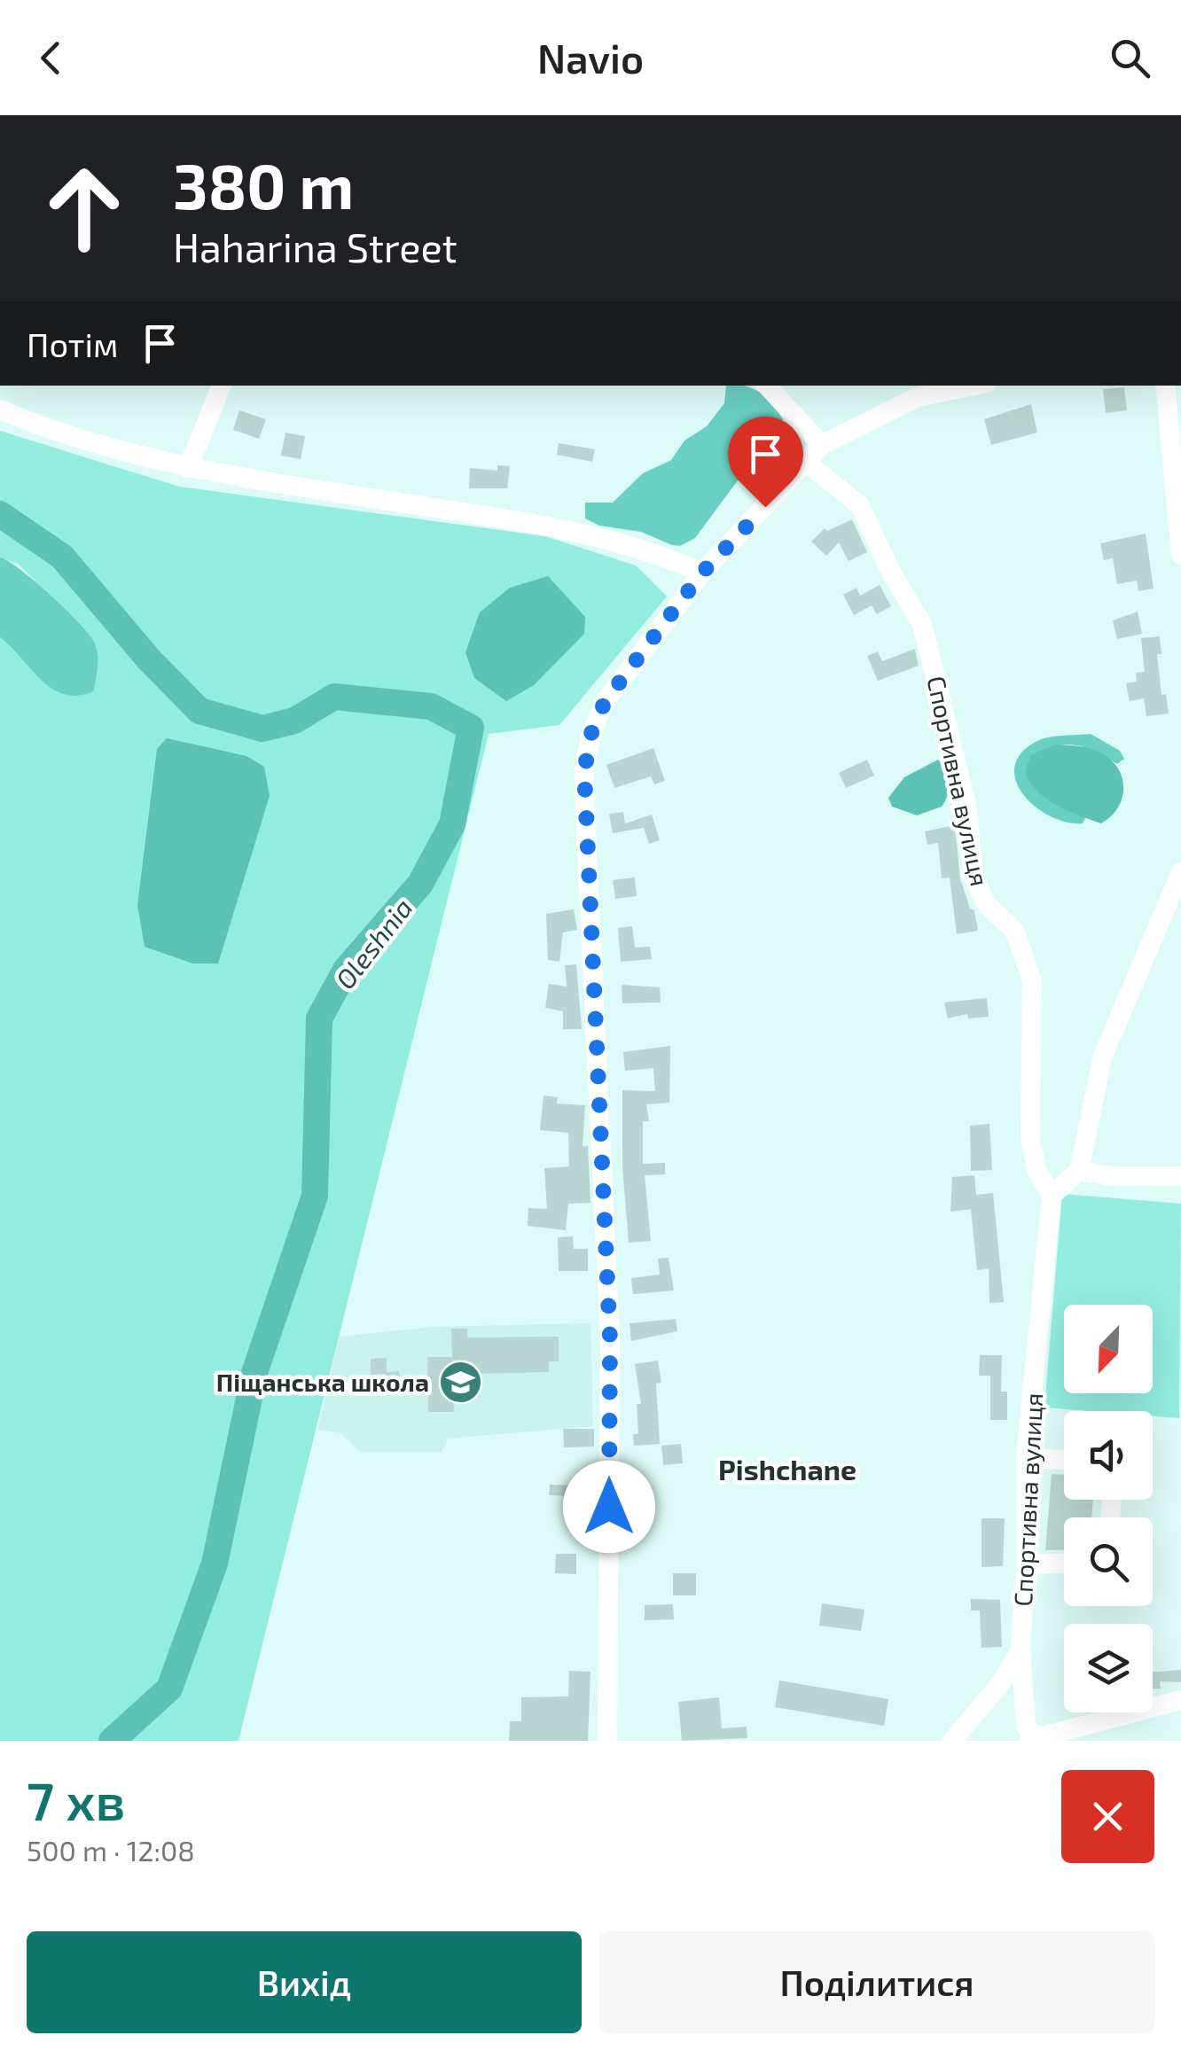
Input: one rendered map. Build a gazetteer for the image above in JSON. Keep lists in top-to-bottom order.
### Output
{
  "streets": {
    "street": ["Спортивна вулиця"]
  },
  "districts": ["Pishchane"],
  "water": ["Oleshnia"],
  "places": {
    "school or university": ["Піщанська школа"]
  },
  "north": "bottom left",
  "page": {
    "header": "Navio",
    "turn": ["380 m", "Haharina Street"],
    "then": "Потім",
    "heading": ["7 хв", "500 m · 12:08"],
    "buttons": ["Вихід", "Поділитися"]
  }
}
